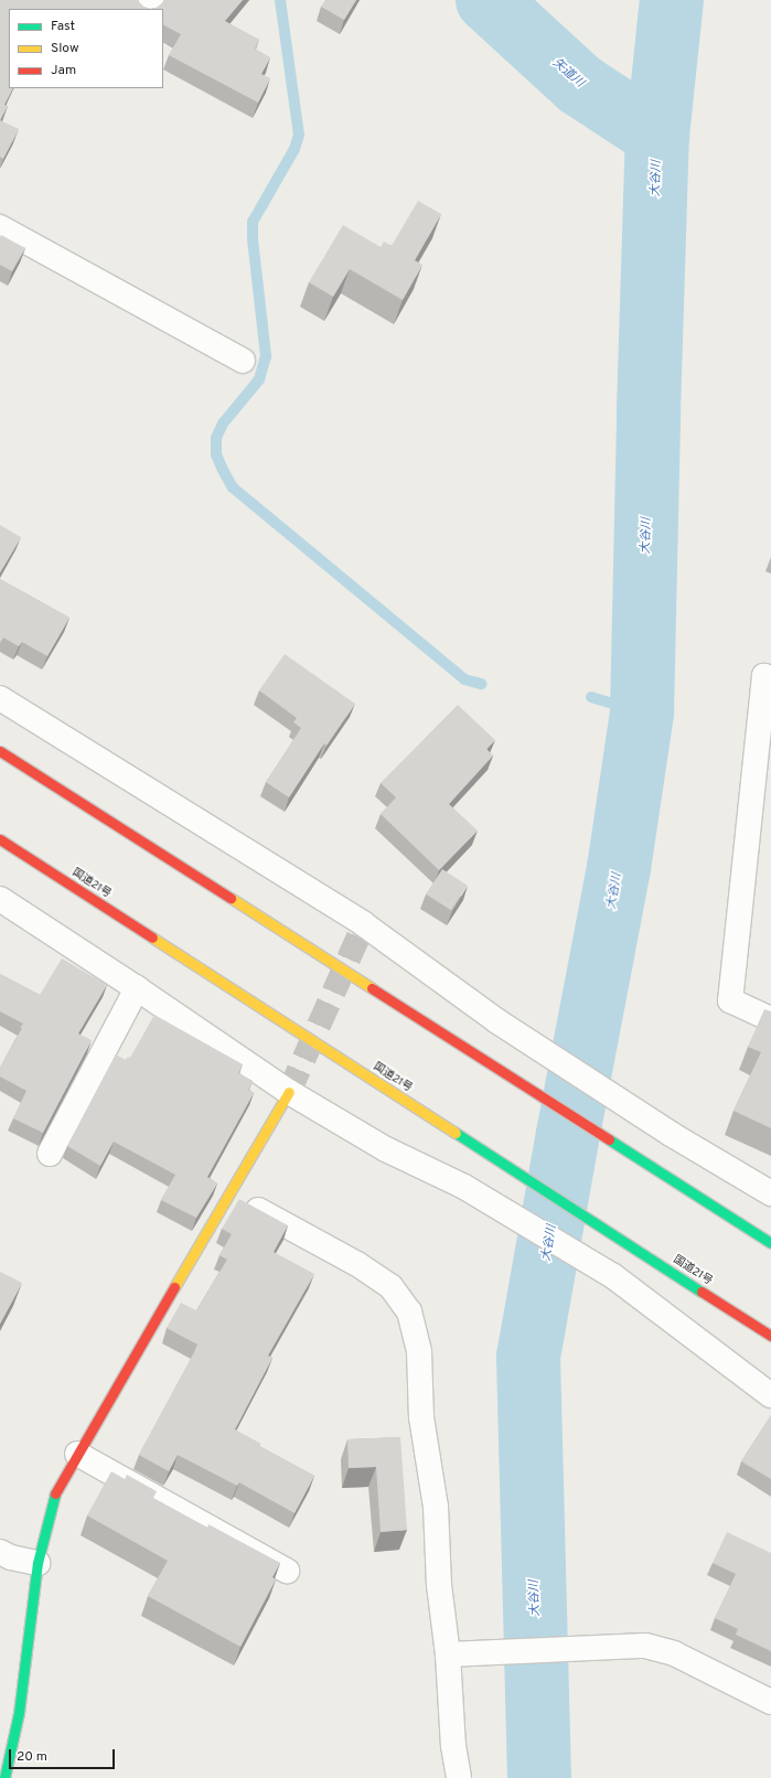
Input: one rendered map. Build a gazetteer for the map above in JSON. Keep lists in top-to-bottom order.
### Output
{
  "streets": {
    "main road": ["国道21号"]
  },
  "water": ["矢道川", "大谷川"],
  "legend": ["Fast", "Slow", "Jam"],
  "scale_bar": "20 m"
}
